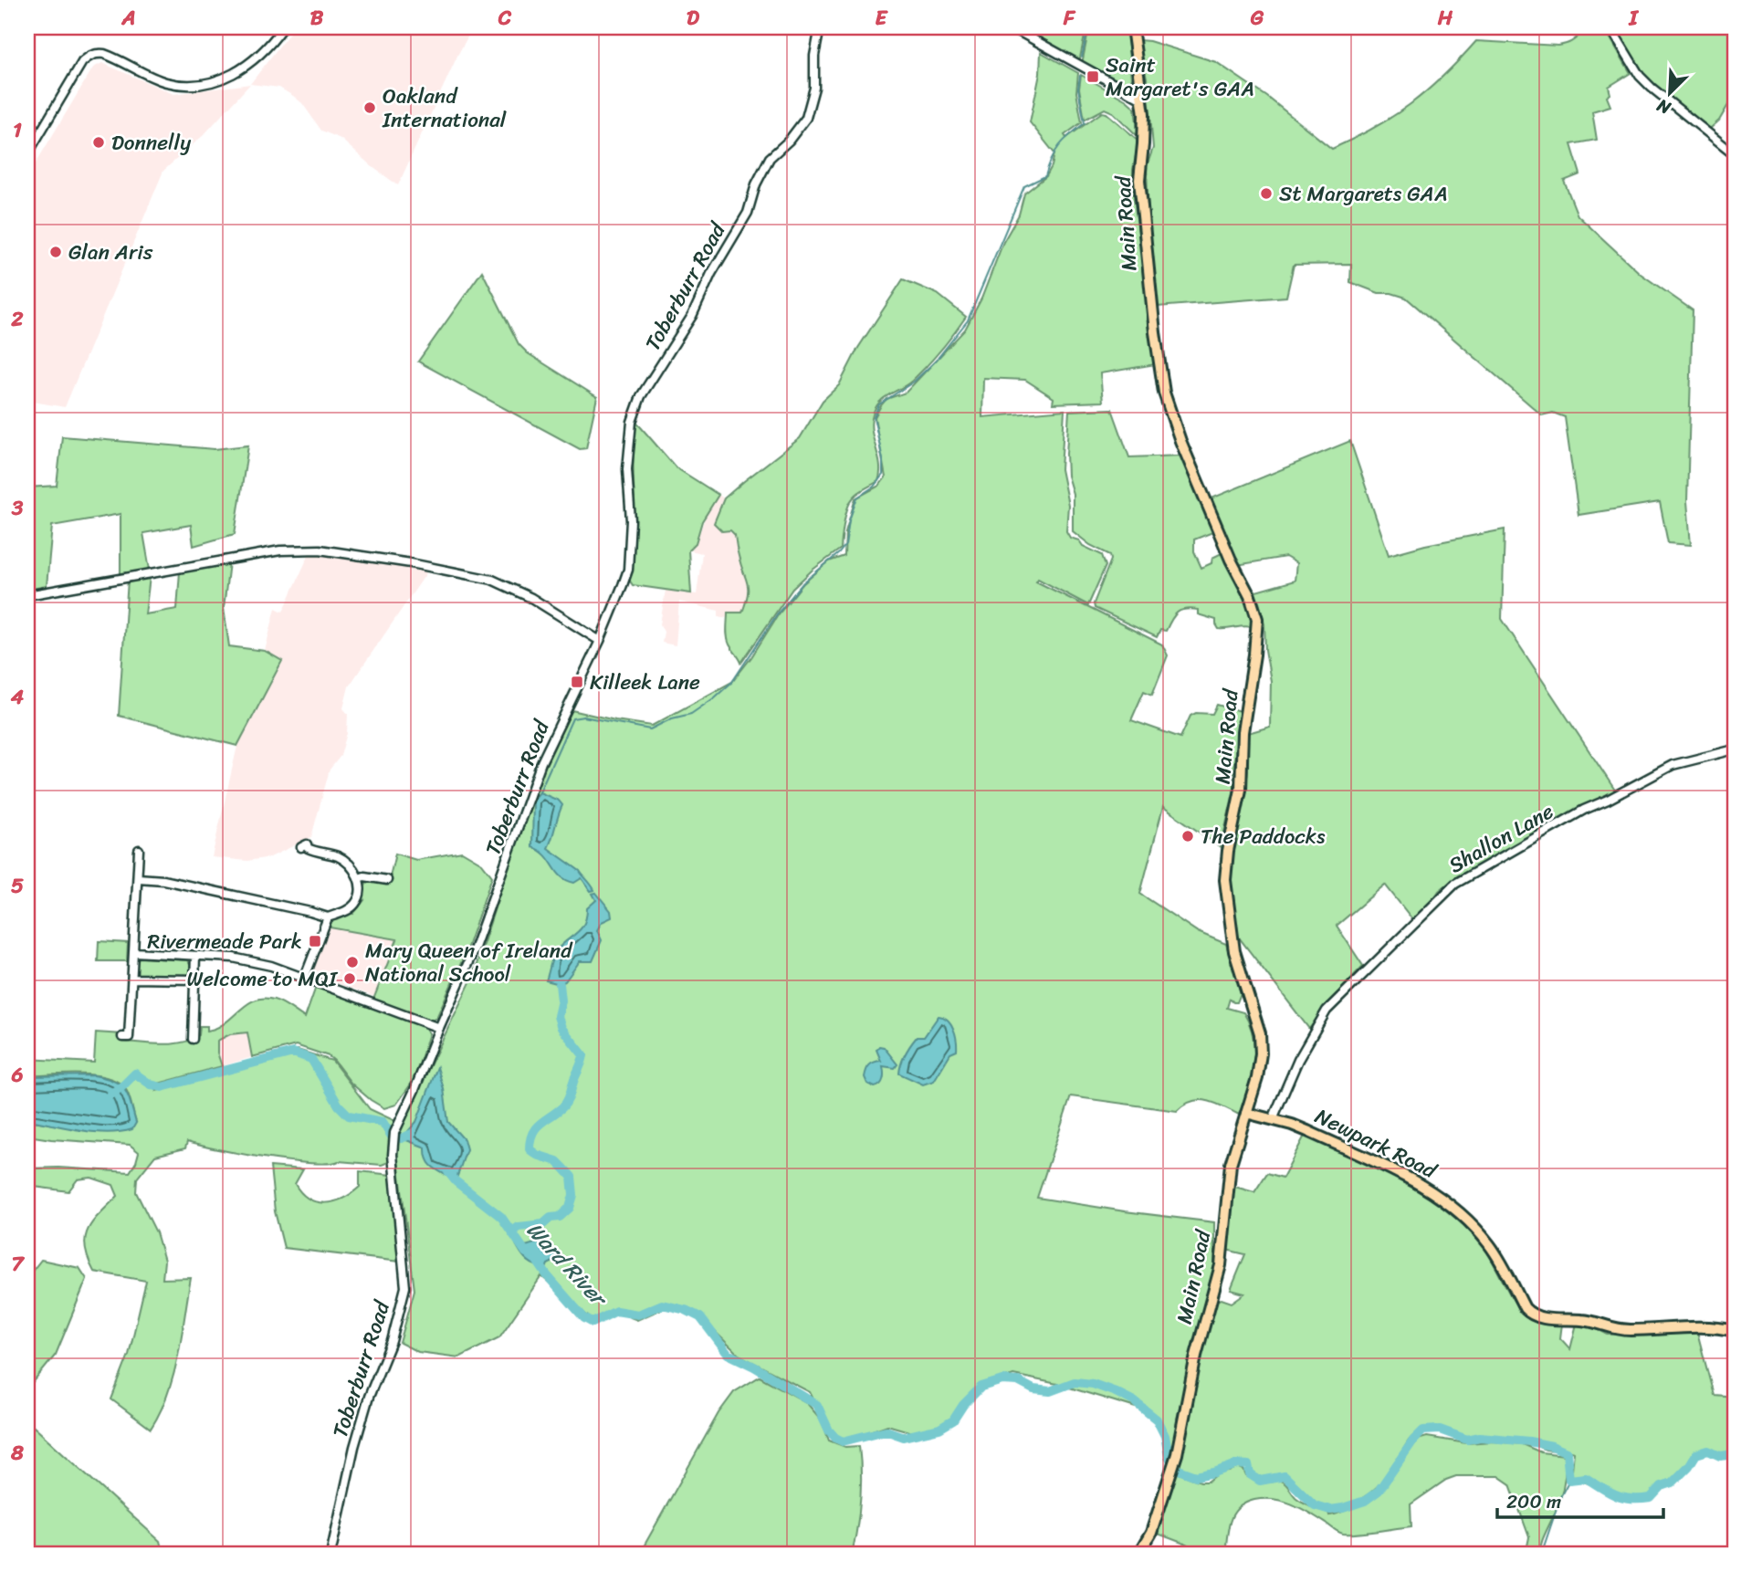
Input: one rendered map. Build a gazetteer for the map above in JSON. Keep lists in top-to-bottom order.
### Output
{
  "streets": {
    "main road": ["Main Road", "Newpark Road"],
    "street": ["Toberburr Road", "Shallon Lane"]
  },
  "crossings": [
    ["Main Road", "Newpark Road"],
    ["Shallon Lane", "Newpark Road"]
  ],
  "water": ["Ward River"],
  "places": {
    "transit": ["Saint Margaret's GAA", "Killeek Lane", "Rivermeade Park"],
    "other": [
      "Oakland International",
      "Donnelly",
      "St Margarets GAA",
      "Glan Aris",
      "The Paddocks",
      "Mary Queen of Ireland National School",
      "Welcome to MQI"
    ]
  },
  "scale_bar": "200 m",
  "north": "bottom left",
  "grid": {
    "columns": [
      "A",
      "B",
      "C",
      "D",
      "E",
      "F",
      "G",
      "H",
      "I"
    ],
    "rows": [
      "1",
      "2",
      "3",
      "4",
      "5",
      "6",
      "7",
      "8"
    ]
  }
}
